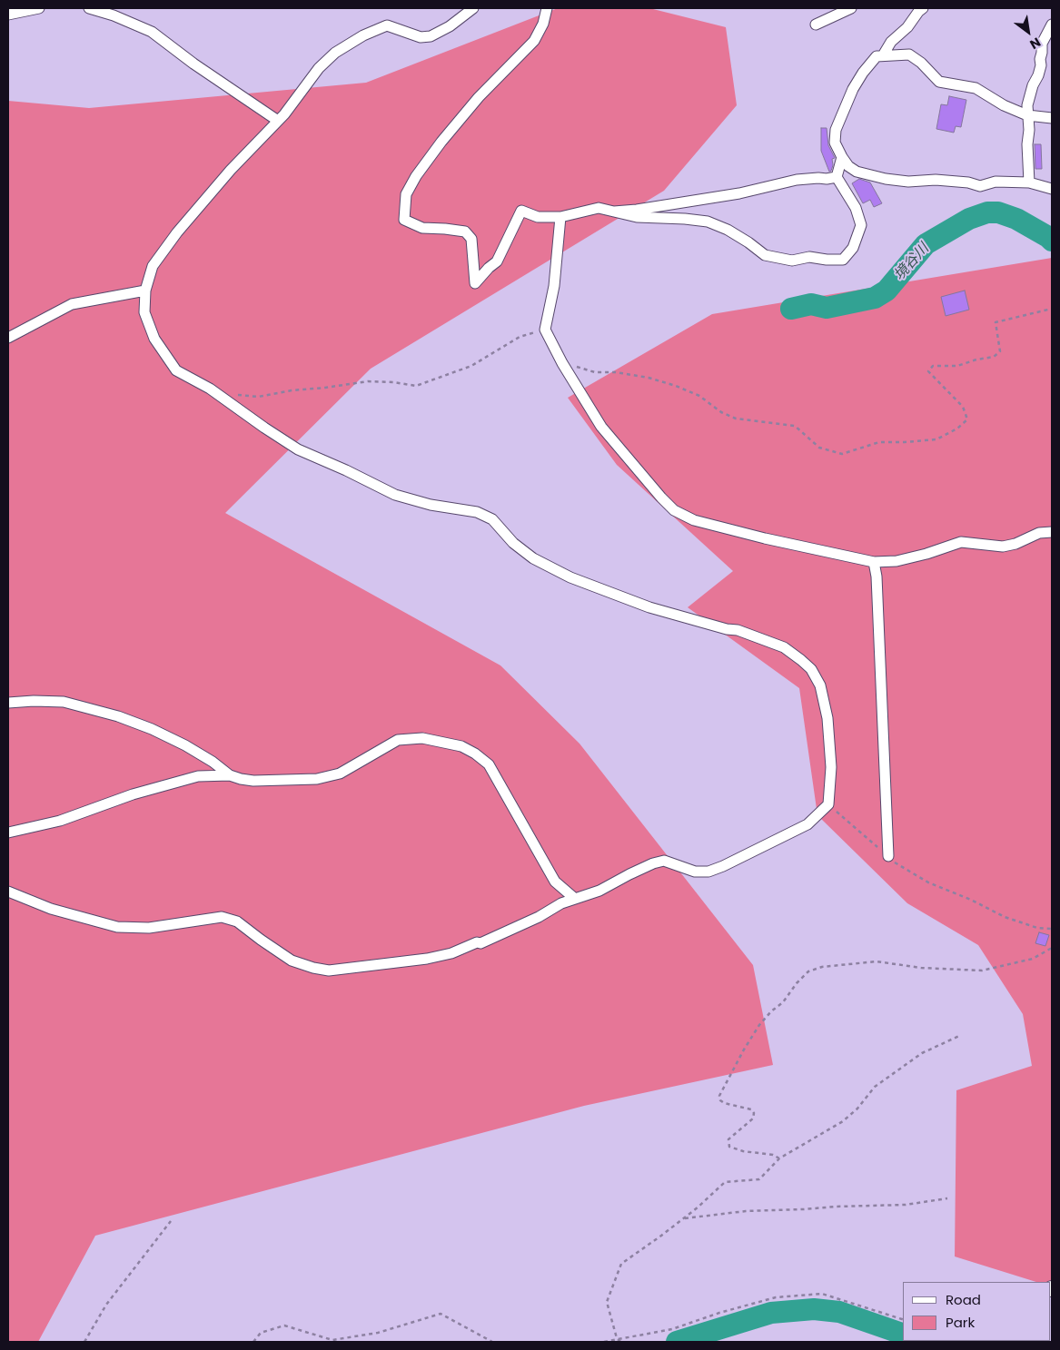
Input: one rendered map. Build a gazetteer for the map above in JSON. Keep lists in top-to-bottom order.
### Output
{
  "water": ["境谷川"],
  "legend": ["Road", "Park"],
  "north": "bottom right"
}
